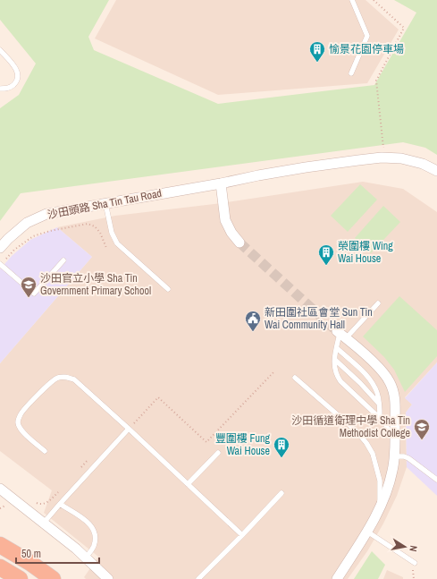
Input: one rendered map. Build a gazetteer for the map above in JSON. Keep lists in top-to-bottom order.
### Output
{
  "streets": {
    "street": ["沙田頭路 Sha Tin Tau Road"]
  },
  "places": {
    "building": ["愉景花園停車場", "榮圍樓 Wing Wai House", "豐圍樓 Fung Wai House"],
    "school or university": ["沙田官立小學 Sha Tin Government Primary School", "沙田循道衛理中學 Sha Tin Methodist College"],
    "public building": ["新田圍社區會堂 Sun Tin Wai Community Hall"]
  },
  "scale_bar": "50 m",
  "north": "right"
}
